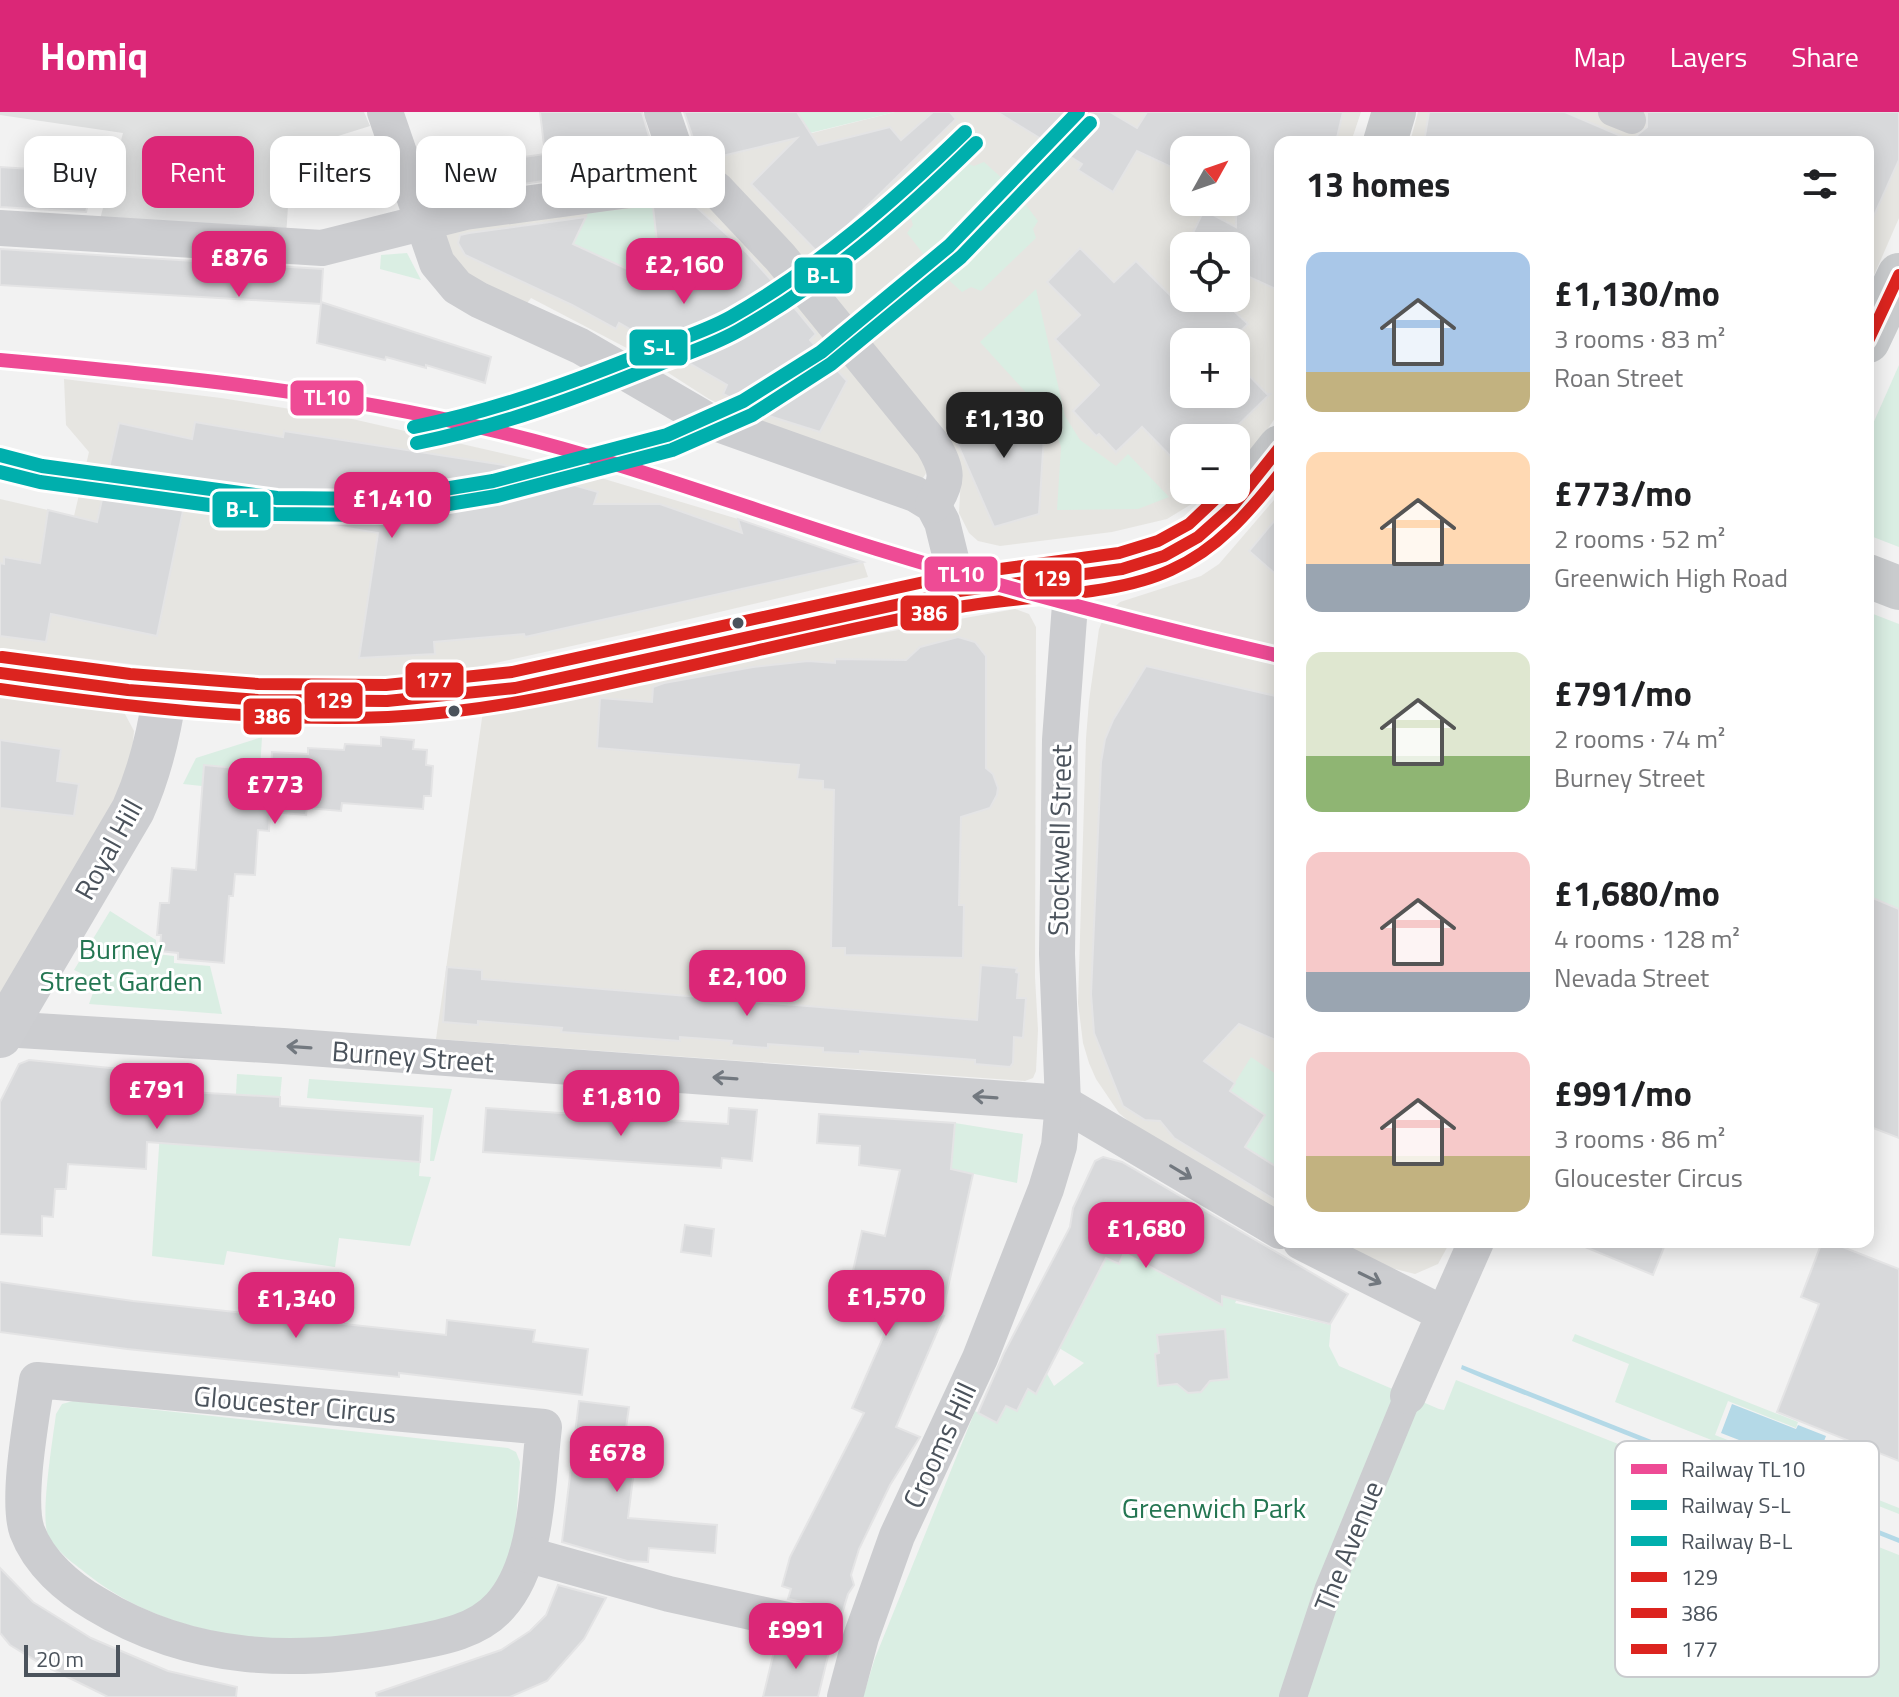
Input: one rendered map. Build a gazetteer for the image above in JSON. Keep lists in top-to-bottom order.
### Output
{
  "streets": {
    "main road": ["Royal Hill"],
    "street": [
      "Stockwell Street",
      "Burney Street",
      "Gloucester Circus",
      "Crooms Hill",
      "The Avenue"
    ]
  },
  "crossings": [
    ["Stockwell Street", "Burney Street"],
    ["Stockwell Street", "Crooms Hill"],
    ["Royal Hill", "Burney Street"],
    ["Burney Street", "Crooms Hill"]
  ],
  "one_way": ["Burney Street"],
  "parks": ["Burney Street Garden", "Greenwich Park"],
  "lines": [
    "rail line S-L",
    "rail line B-L",
    "transit line 129",
    "rail line TL10",
    "transit line 386",
    "transit line 177"
  ],
  "legend": [
    "Railway TL10",
    "Railway S-L",
    "Railway B-L",
    "129",
    "386",
    "177"
  ],
  "scale_bar": "20 m",
  "north": "top right",
  "page": {
    "header": "Homiq",
    "nav": ["Map", "Layers", "Share"],
    "map_buttons": ["+", "−"],
    "chip": [
      "Buy",
      "Rent",
      "Filters",
      "New",
      "Apartment"
    ],
    "heading": "13 homes",
    "price": [
      "£876",
      "£2,160",
      "£1,130",
      "£1,410",
      "£773",
      "£2,100",
      "£791",
      "£1,810",
      "£1,680",
      "£1,570",
      "£1,340",
      "£678",
      "£991"
    ],
    "list": [
      {
        "name": "£1,130/mo",
        "note": "3 rooms · 83 m² · Roan Street"
      },
      {
        "name": "£773/mo",
        "note": "2 rooms · 52 m² · Greenwich High Road"
      },
      {
        "name": "£791/mo",
        "note": "2 rooms · 74 m² · Burney Street"
      },
      {
        "name": "£1,680/mo",
        "note": "4 rooms · 128 m² · Nevada Street"
      },
      {
        "name": "£991/mo",
        "note": "3 rooms · 86 m² · Gloucester Circus"
      }
    ],
    "scale": "20 m"
  }
}
